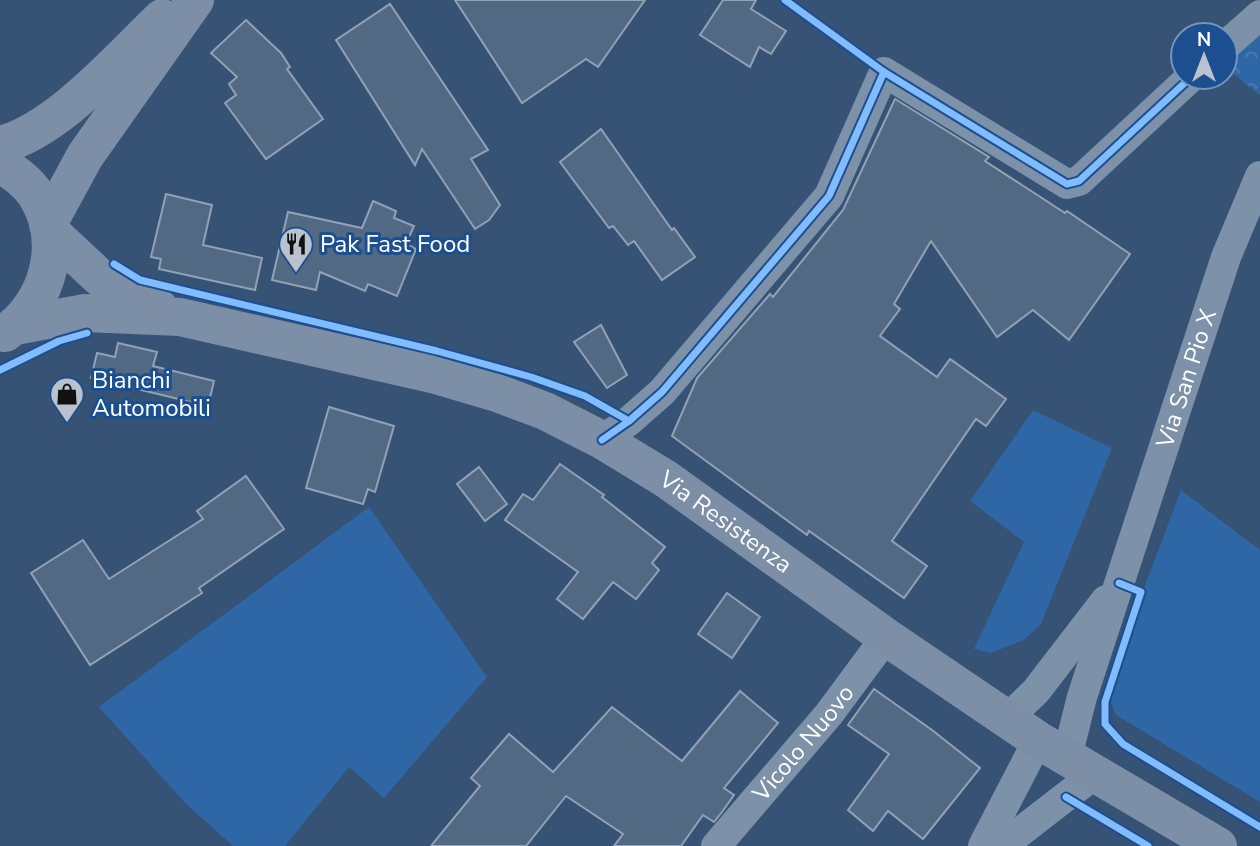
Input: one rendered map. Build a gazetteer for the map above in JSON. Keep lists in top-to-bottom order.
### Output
{
  "streets": {
    "main road": ["Via Resistenza"],
    "street": ["Via San Pio X", "Vicolo Nuovo"]
  },
  "crossings": [
    ["Via San Pio X", "Via Resistenza"],
    ["Via Resistenza", "Vicolo Nuovo"]
  ],
  "places": {
    "restaurant": ["Pak Fast Food"],
    "shop": ["Bianchi Automobili"]
  },
  "north": "top"
}
